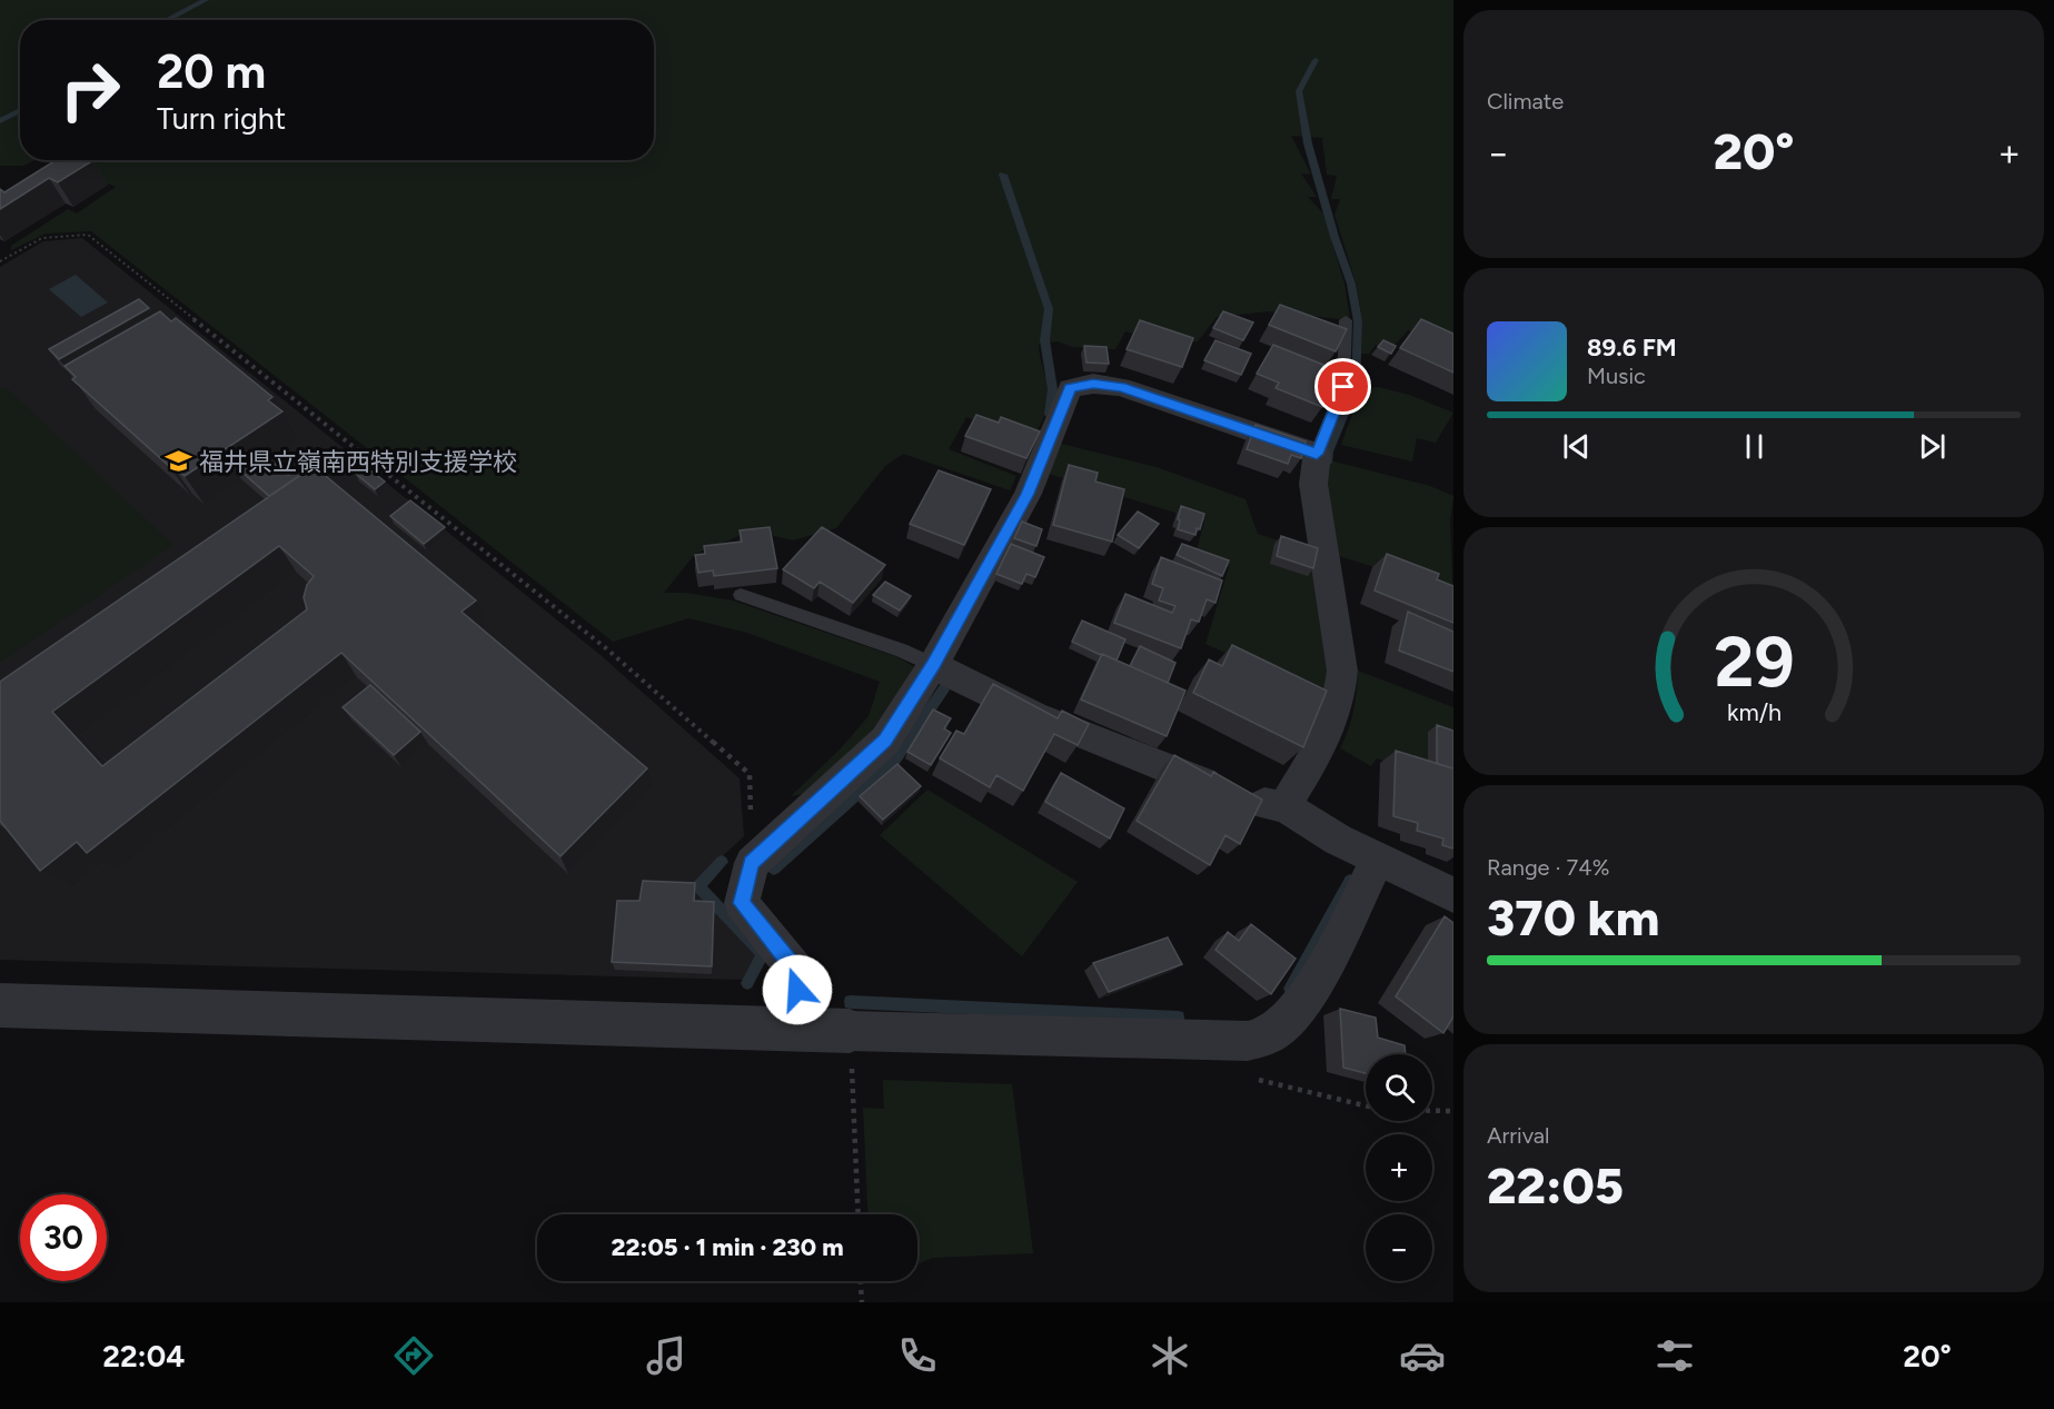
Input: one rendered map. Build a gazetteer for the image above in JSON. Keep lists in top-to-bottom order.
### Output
{
  "places": {
    "school or university": ["福井県立嶺南西特別支援学校"]
  },
  "page": {
    "tile": [
      "Climate",
      ["Range · 74%", "370 km"],
      ["Arrival", "22:05"]
    ],
    "turn": ["20 m", "Turn right"],
    "heat": ["−", "20°", "+"],
    "song": ["89.6 FM", "Music"],
    "map_buttons": ["+", "−"],
    "limit": "30",
    "trip": "22:05 · 1 min · 230 m",
    "tabs": ["22:04", "20°"],
    "gauge": ["29", "km/h"]
  }
}
